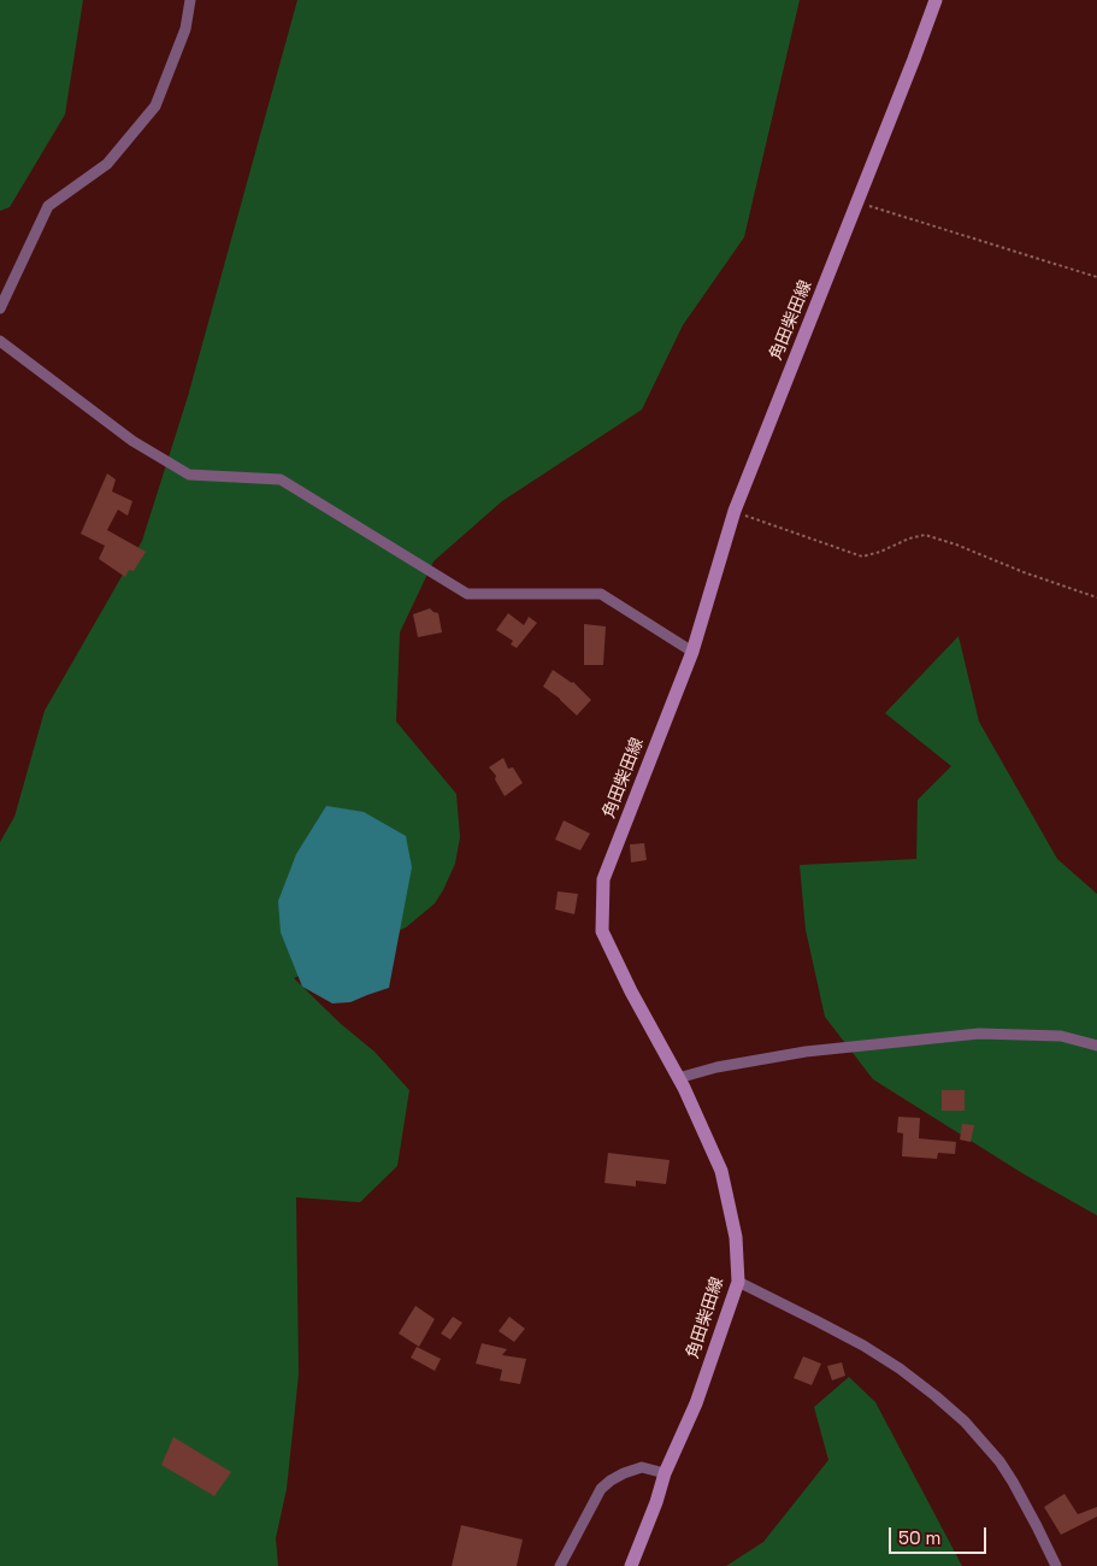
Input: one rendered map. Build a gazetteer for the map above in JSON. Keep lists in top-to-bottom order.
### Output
{
  "streets": {
    "main road": ["角田柴田線"]
  },
  "scale_bar": "50 m"
}
